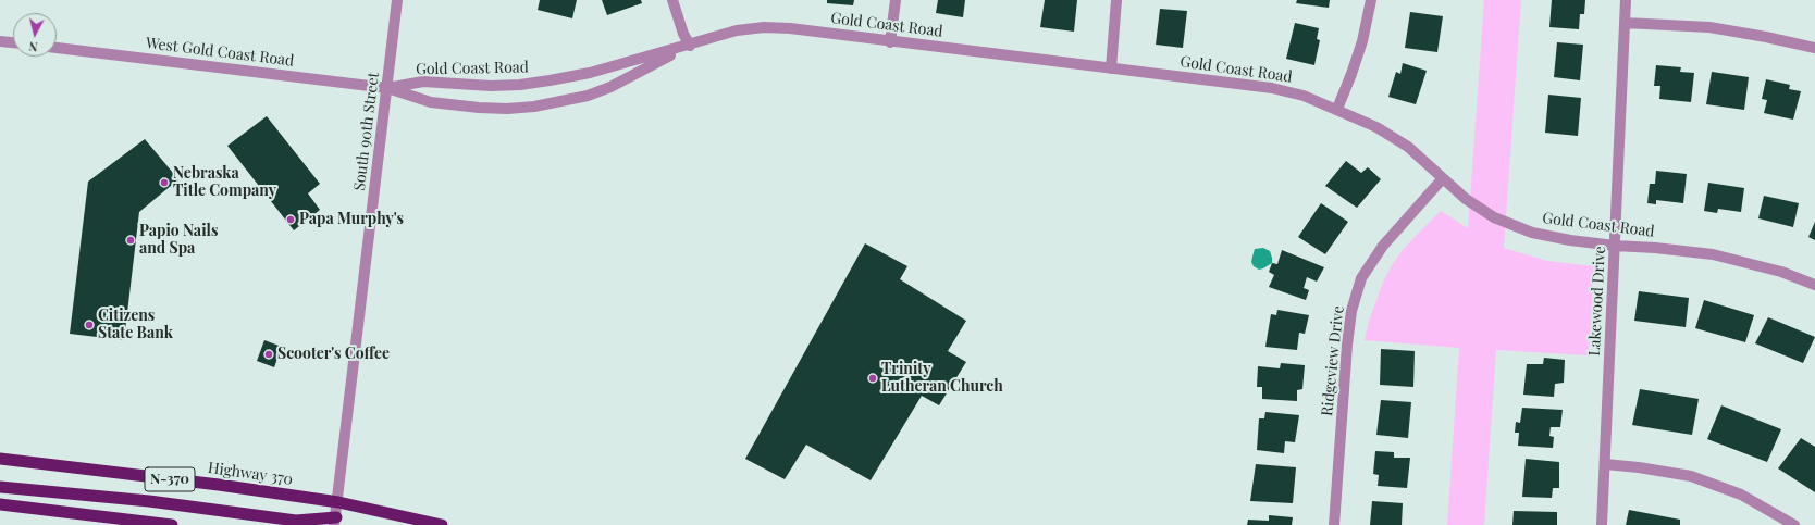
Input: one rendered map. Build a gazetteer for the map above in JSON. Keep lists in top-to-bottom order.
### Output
{
  "streets": {
    "highway": ["Highway 370", "N-370"],
    "street": [
      "Gold Coast Road",
      "West Gold Coast Road",
      "South 90th Street",
      "Lakewood Drive",
      "Ridgeview Drive"
    ]
  },
  "crossings": [
    ["Gold Coast Road", "West Gold Coast Road"],
    ["Gold Coast Road", "South 90th Street"],
    ["Gold Coast Road", "Lakewood Drive"],
    ["Gold Coast Road", "Ridgeview Drive"],
    ["West Gold Coast Road", "South 90th Street"],
    ["South 90th Street", "Highway 370"]
  ],
  "places": [
    "Nebraska Title Company",
    "Papa Murphy's",
    "Papio Nails and Spa",
    "Citizens State Bank",
    "Scooter's Coffee",
    "Trinity Lutheran Church"
  ],
  "north": "bottom"
}
